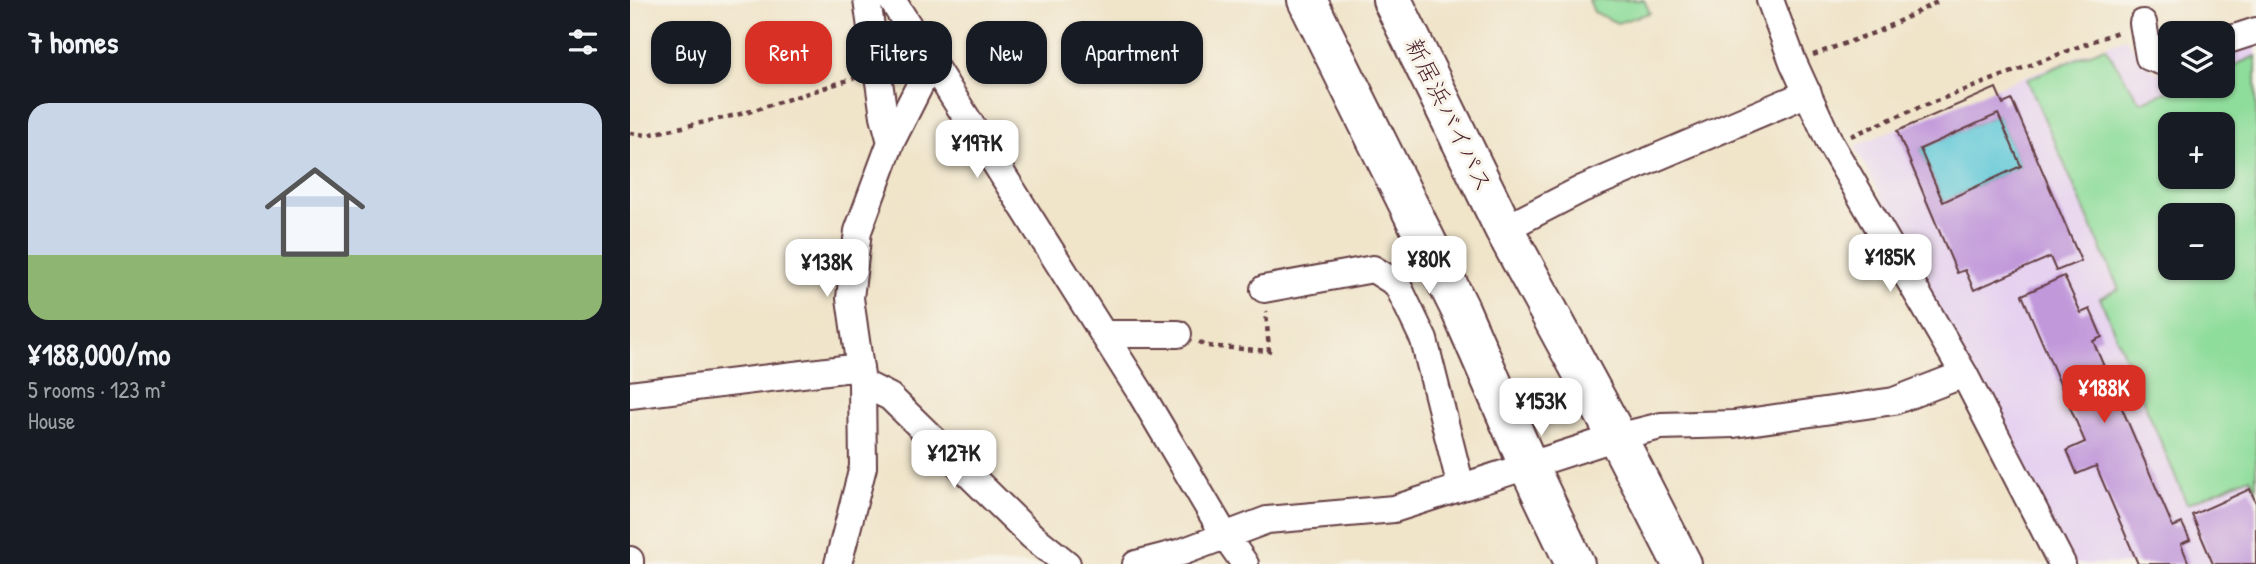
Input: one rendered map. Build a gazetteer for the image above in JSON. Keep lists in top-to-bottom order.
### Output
{
  "streets": {
    "highway": ["新居浜バイパス"]
  },
  "page": {
    "heading": "7 homes",
    "map_buttons": ["+", "−"],
    "chip": [
      "Buy",
      "Rent",
      "Filters",
      "New",
      "Apartment"
    ],
    "list": [
      {
        "name": "¥188,000/mo",
        "note": "5 rooms · 123 m² · House"
      }
    ],
    "price": [
      "¥197K",
      "¥185K",
      "¥80K",
      "¥138K",
      "¥188K",
      "¥153K",
      "¥127K"
    ]
  }
}
